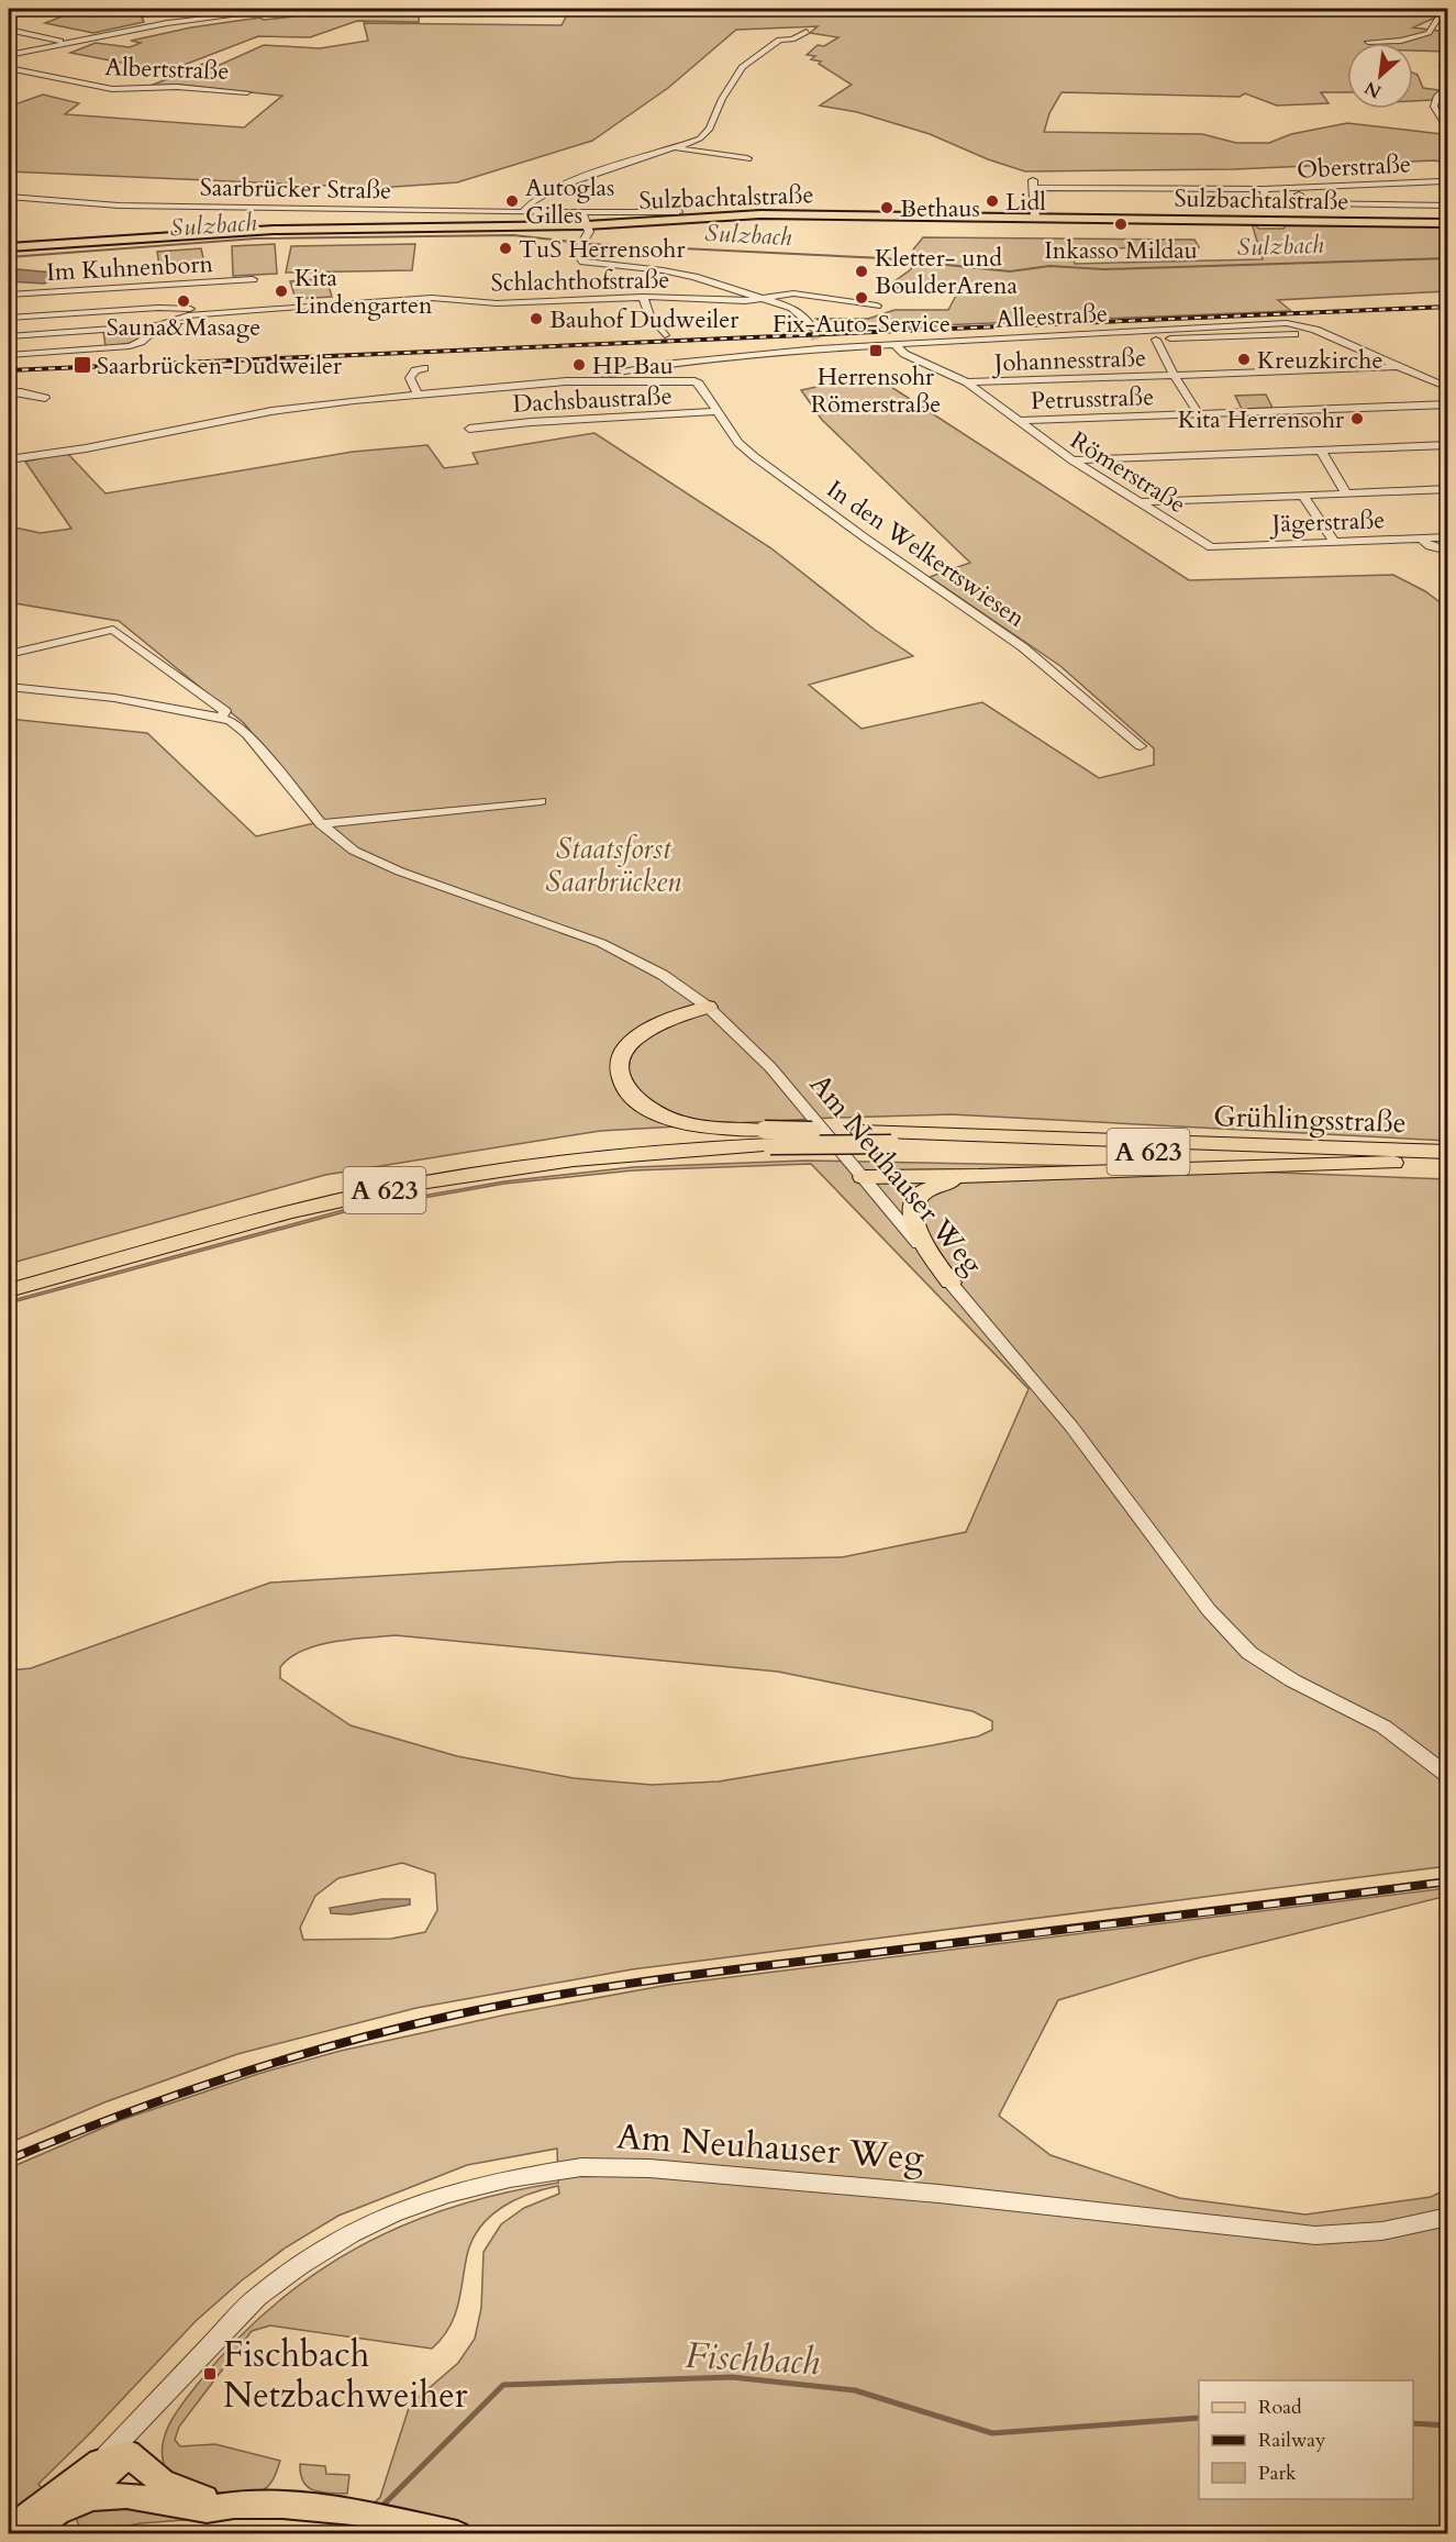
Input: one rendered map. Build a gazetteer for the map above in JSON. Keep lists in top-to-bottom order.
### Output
{
  "streets": {
    "highway": ["Grühlingsstraße", "A 623"],
    "main road": ["Sulzbachtalstraße"],
    "street": [
      "Albertstraße",
      "Oberstraße",
      "Saarbrücker Straße",
      "Im Kuhnenborn",
      "Schlachthofstraße",
      "Alleestraße",
      "Johannesstraße",
      "Petrusstraße",
      "Dachsbaustraße",
      "Römerstraße",
      "Jägerstraße",
      "In den Welkertswiesen",
      "Am Neuhauser Weg"
    ]
  },
  "crossings": [
    ["Oberstraße", "Sulzbachtalstraße"],
    ["Alleestraße", "Johannesstraße"],
    ["Alleestraße", "Römerstraße"],
    ["Johannesstraße", "Petrusstraße"],
    ["Johannesstraße", "Römerstraße"],
    ["Petrusstraße", "Römerstraße"],
    ["Dachsbaustraße", "In den Welkertswiesen"],
    ["Römerstraße", "Jägerstraße"],
    ["Grühlingsstraße", "A 623"]
  ],
  "water": ["Sulzbach", "Fischbach"],
  "parks": ["Staatsforst Saarbrücken"],
  "places": {
    "other": [
      "Autoglas Gilles",
      "Lidl",
      "Bethaus",
      "Inkasso Mildau",
      "TuS Herrensohr",
      "Kletter- und BoulderArena",
      "Kita Lindengarten",
      "Fix-Auto-Service",
      "Sauna&Masage",
      "Bauhof Dudweiler",
      "Kreuzkirche",
      "HP Bau",
      "Kita Herrensohr"
    ],
    "transit": ["Herrensohr Römerstraße", "Saarbrücken-Dudweiler", "Fischbach Netzbachweiher"]
  },
  "legend": ["Road", "Railway", "Park"],
  "north": "bottom left"
}
